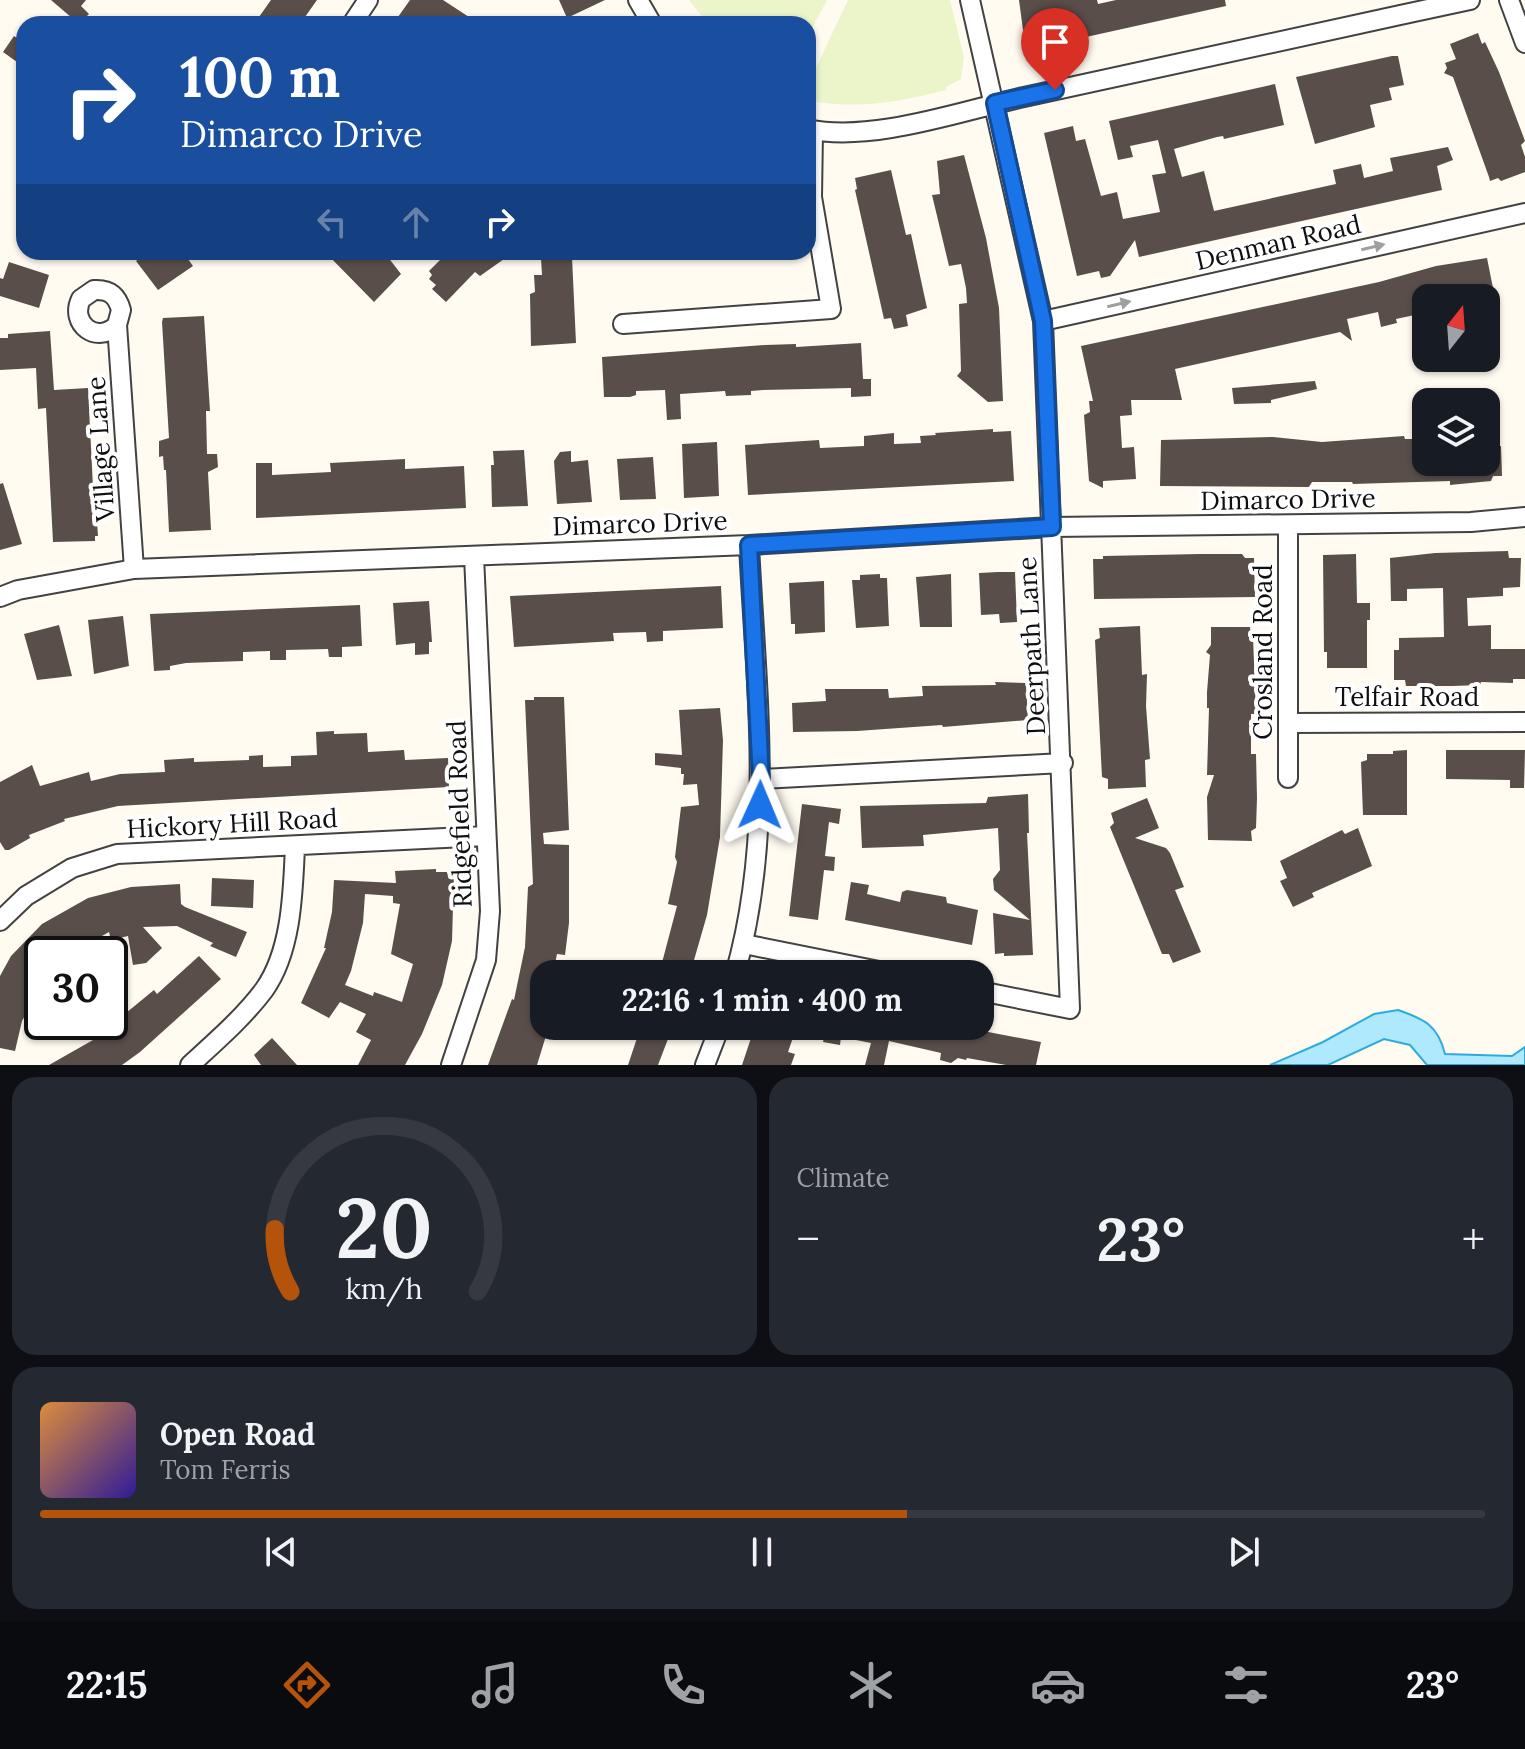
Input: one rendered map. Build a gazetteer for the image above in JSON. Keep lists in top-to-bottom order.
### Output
{
  "streets": {
    "street": [
      "Denman Road",
      "Village Lane",
      "Dimarco Drive",
      "Deerpath Lane",
      "Crosland Road",
      "Telfair Road",
      "Ridgefield Road",
      "Hickory Hill Road"
    ]
  },
  "crossings": [
    ["Denman Road", "Deerpath Lane"],
    ["Village Lane", "Dimarco Drive"],
    ["Dimarco Drive", "Deerpath Lane"],
    ["Dimarco Drive", "Crosland Road"],
    ["Dimarco Drive", "Ridgefield Road"],
    ["Crosland Road", "Telfair Road"],
    ["Ridgefield Road", "Hickory Hill Road"]
  ],
  "one_way": ["Denman Road"],
  "north": "top",
  "page": {
    "turn": ["100 m", "Dimarco Drive"],
    "limit": "30",
    "trip": "22:16 · 1 min · 400 m",
    "tile": "Climate",
    "heat": ["−", "23°", "+"],
    "song": ["Open Road", "Tom Ferris"],
    "tabs": ["22:15", "23°"],
    "gauge": ["20", "km/h"]
  }
}
